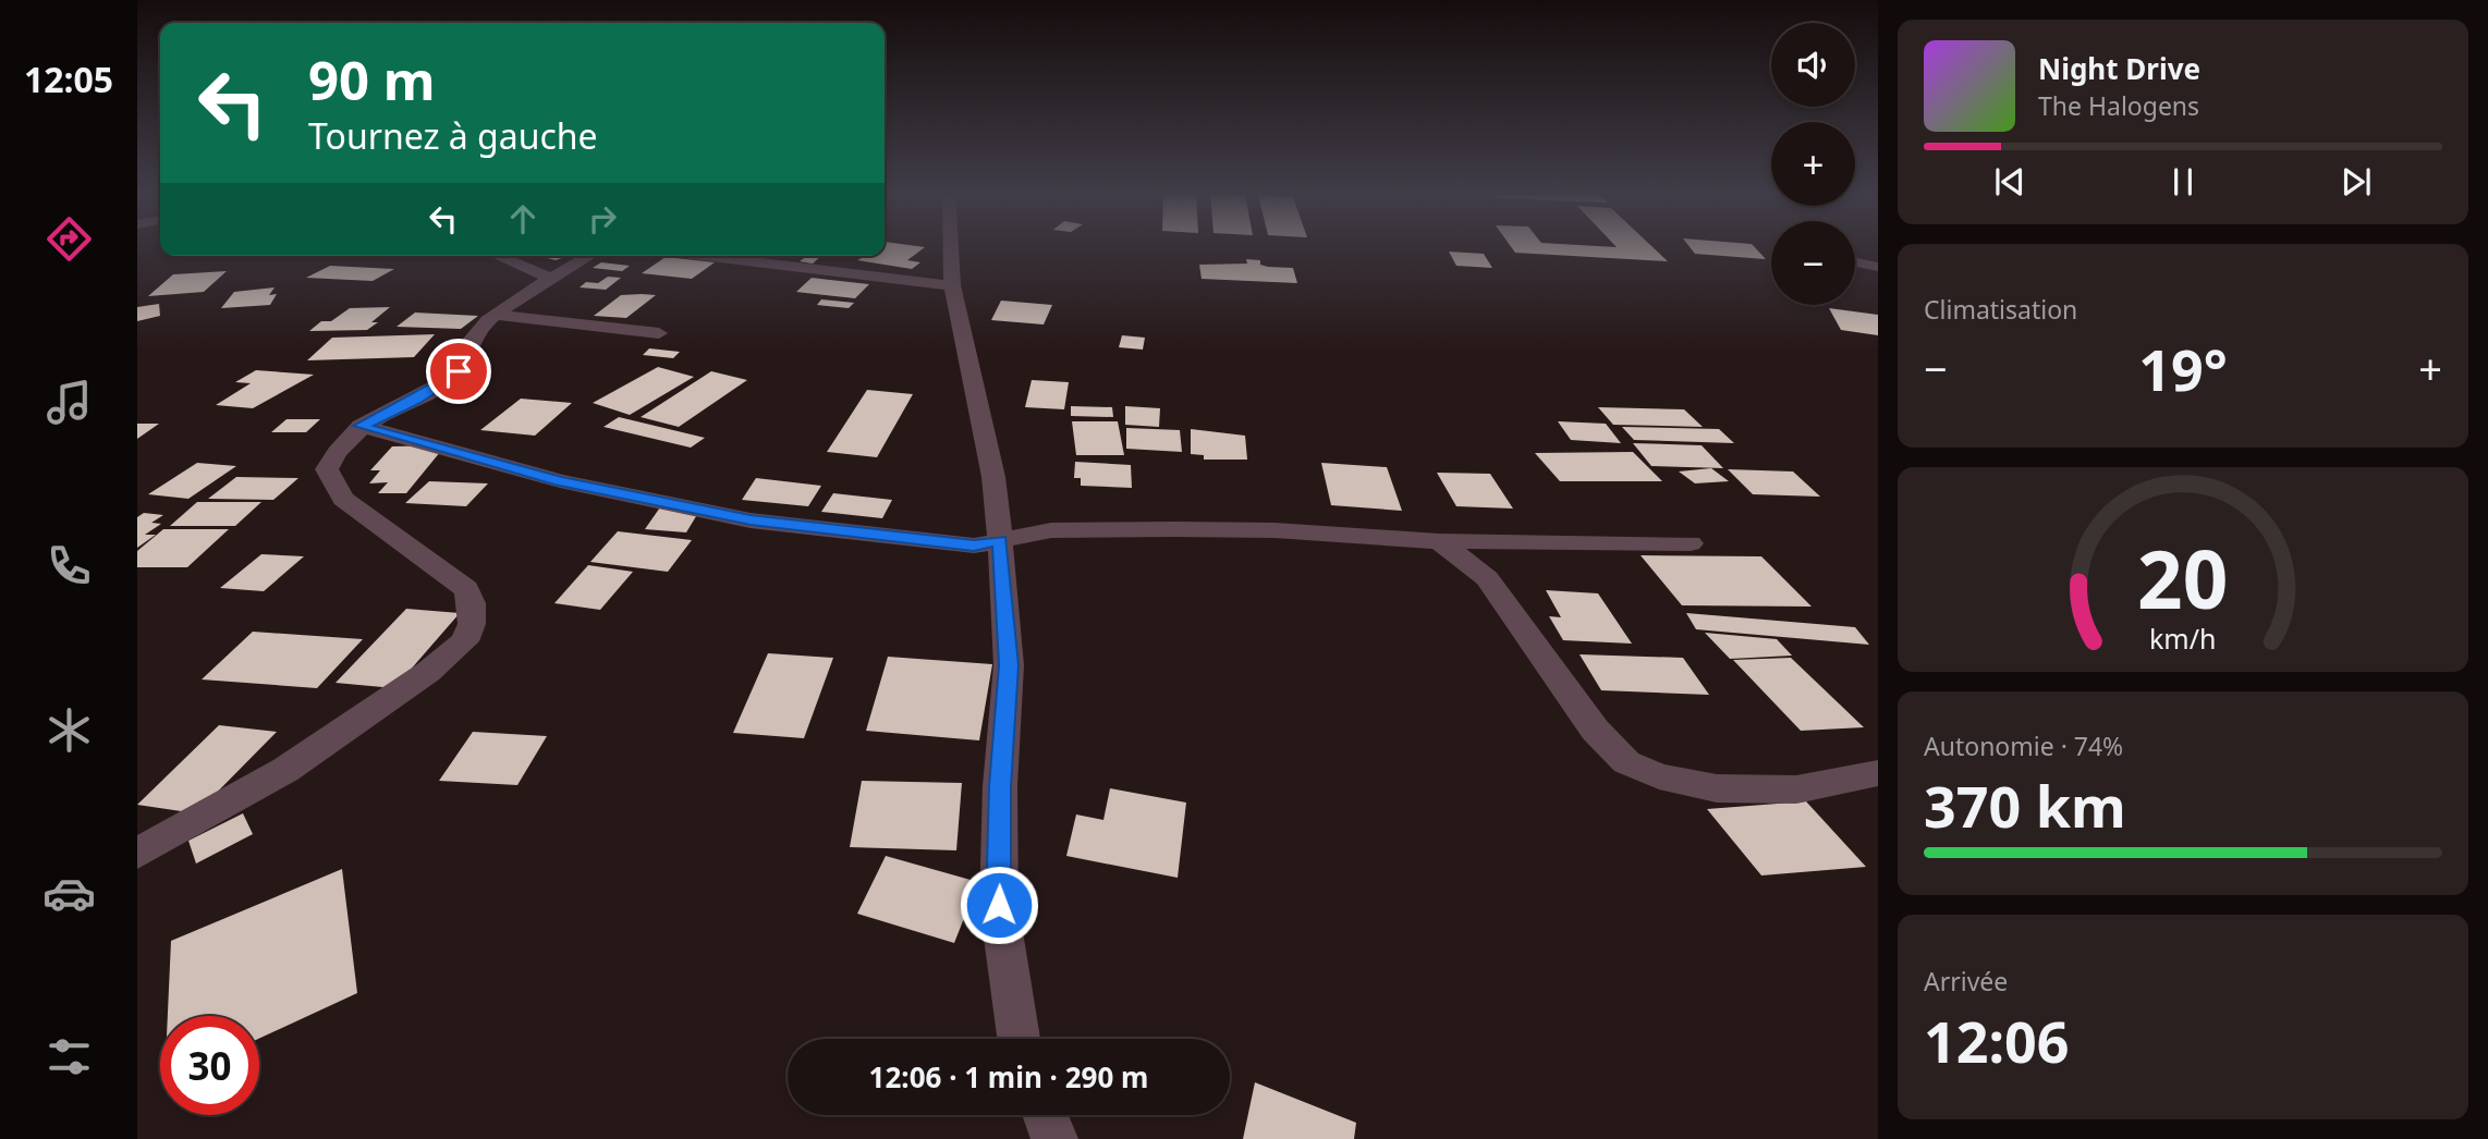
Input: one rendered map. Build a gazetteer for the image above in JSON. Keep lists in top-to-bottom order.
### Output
{
  "page": {
    "tabs": "12:05",
    "map_buttons": ["+", "−"],
    "turn": ["90 m", "Tournez à gauche"],
    "song": ["Night Drive", "The Halogens"],
    "tile": [
      "Climatisation",
      ["Autonomie · 74%", "370 km"],
      ["Arrivée", "12:06"]
    ],
    "heat": ["−", "19°", "+"],
    "limit": "30",
    "trip": "12:06 · 1 min · 290 m",
    "gauge": ["20", "km/h"]
  }
}
